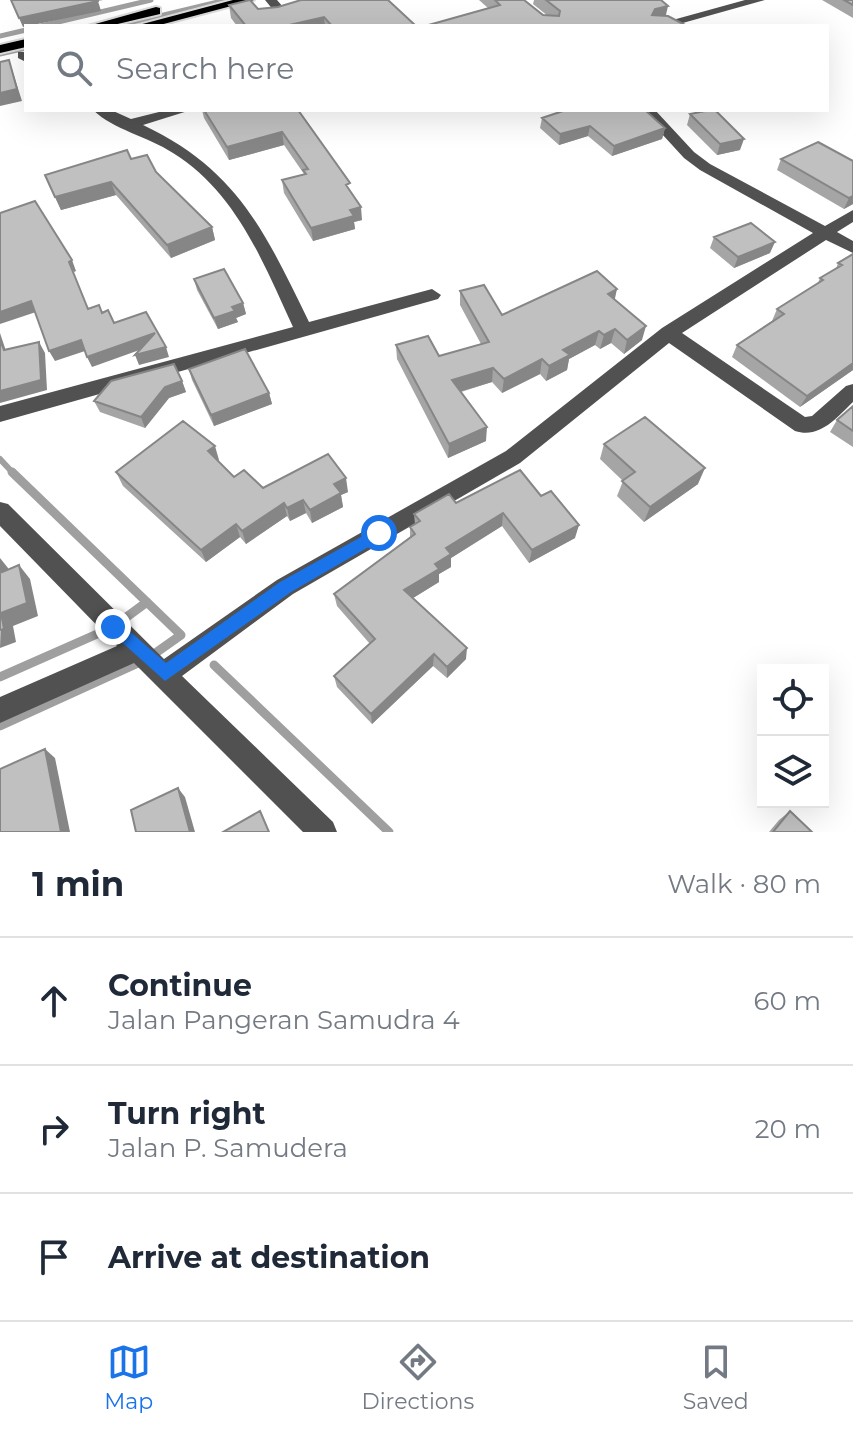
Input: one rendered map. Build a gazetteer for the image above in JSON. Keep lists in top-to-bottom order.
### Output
{
  "page": {
    "search": "Search here",
    "heading": ["1 min", "Walk · 80 m"],
    "list": [
      ["Continue", "Jalan Pangeran Samudra 4", "60 m"],
      ["Turn right", "Jalan P. Samudera", "20 m"],
      "Arrive at destination"
    ],
    "nav": ["Map", "Directions", "Saved"]
  }
}
